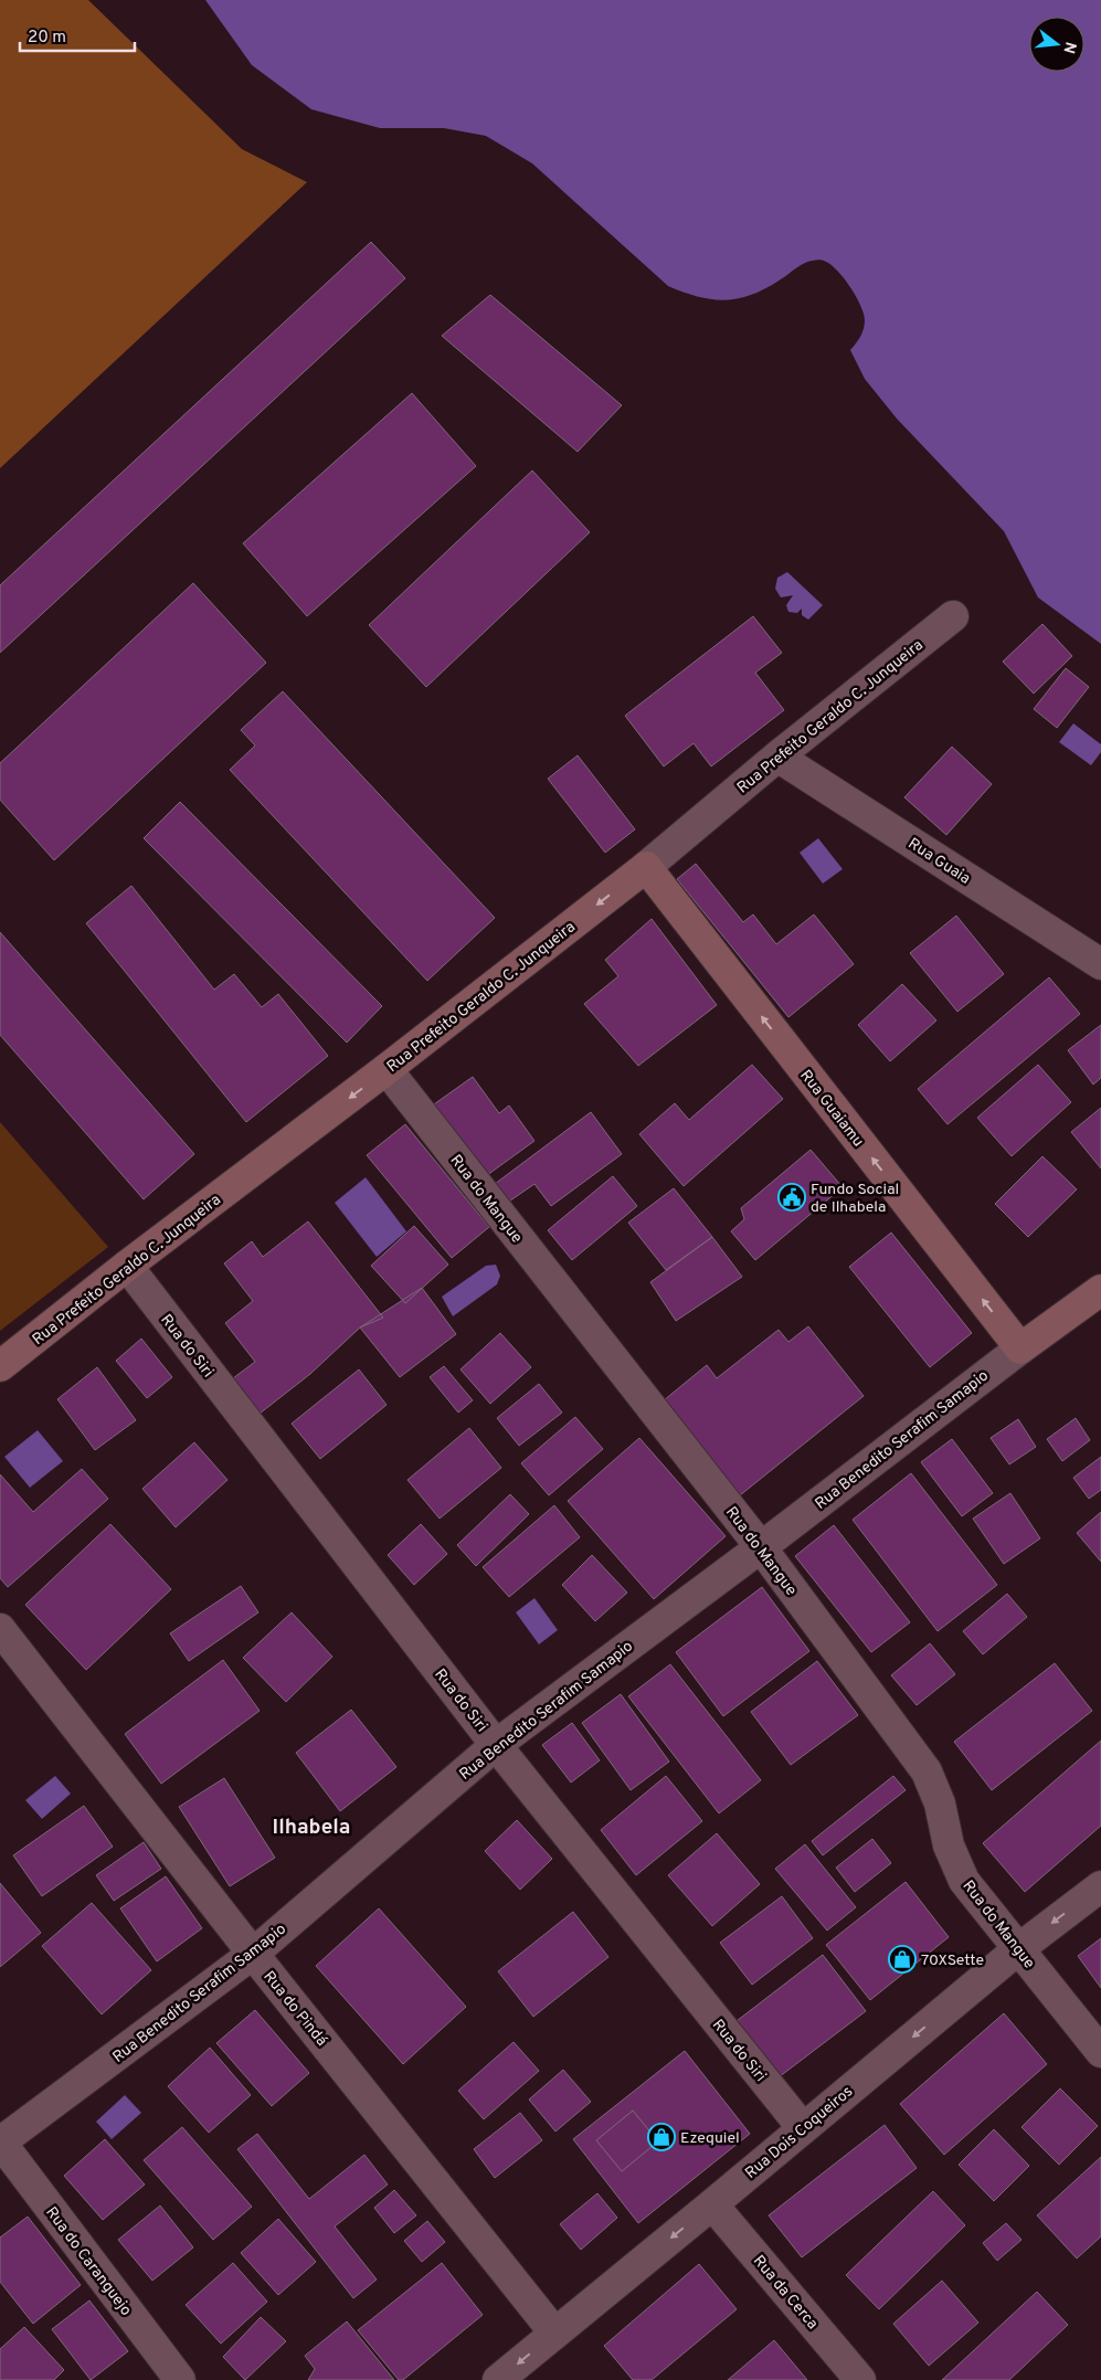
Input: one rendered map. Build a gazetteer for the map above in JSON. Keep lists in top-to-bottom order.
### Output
{
  "streets": {
    "main road": ["Rua Prefeito Geraldo C. Junqueira", "Rua Guaiamu", "Rua Benedito Serafim Samapio"],
    "street": [
      "Rua Guaia",
      "Rua do Mangue",
      "Rua do Siri",
      "Rua do Pindá",
      "Rua Dois Coqueiros",
      "Rua do Caranguejo",
      "Rua da Cerca"
    ]
  },
  "crossings": [
    ["Rua Prefeito Geraldo C. Junqueira", "Rua Guaia"],
    ["Rua Prefeito Geraldo C. Junqueira", "Rua Guaiamu"],
    ["Rua Prefeito Geraldo C. Junqueira", "Rua do Mangue"],
    ["Rua Prefeito Geraldo C. Junqueira", "Rua do Siri"],
    ["Rua Guaiamu", "Rua Benedito Serafim Samapio"],
    ["Rua do Mangue", "Rua Benedito Serafim Samapio"],
    ["Rua do Mangue", "Rua Dois Coqueiros"],
    ["Rua do Siri", "Rua Benedito Serafim Samapio"],
    ["Rua do Siri", "Rua Dois Coqueiros"],
    ["Rua Benedito Serafim Samapio", "Rua do Pindá"],
    ["Rua Benedito Serafim Samapio", "Rua do Caranguejo"],
    ["Rua do Pindá", "Rua Dois Coqueiros"],
    ["Rua Dois Coqueiros", "Rua da Cerca"]
  ],
  "one_way": ["Rua Prefeito Geraldo C. Junqueira", "Rua Guaiamu", "Rua Dois Coqueiros"],
  "districts": ["Ilhabela"],
  "places": {
    "public building": ["Fundo Social de Ilhabela"],
    "shop": ["70XSette", "Ezequiel"]
  },
  "scale_bar": "20 m",
  "north": "right"
}
